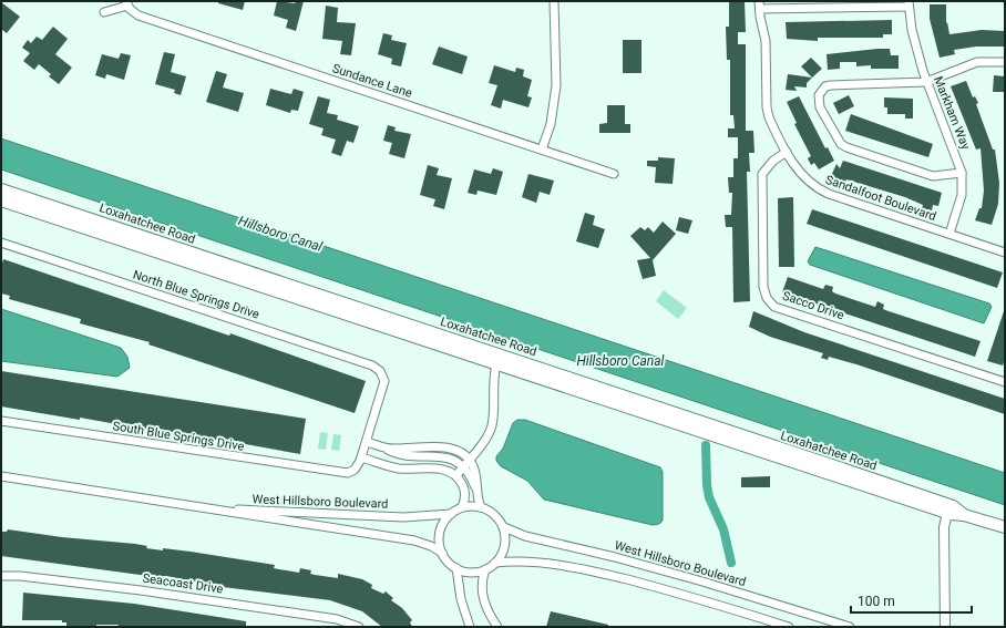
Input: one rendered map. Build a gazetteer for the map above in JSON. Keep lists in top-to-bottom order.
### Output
{
  "streets": {
    "main road": ["Loxahatchee Road"],
    "street": [
      "Sundance Lane",
      "Markham Way",
      "Sandalfoot Boulevard",
      "North Blue Springs Drive",
      "Sacco Drive",
      "South Blue Springs Drive",
      "West Hillsboro Boulevard",
      "Seacoast Drive"
    ]
  },
  "crossings": [
    ["Markham Way", "Sandalfoot Boulevard"],
    ["Sandalfoot Boulevard", "Sacco Drive"]
  ],
  "water": ["Hillsboro Canal"],
  "scale_bar": "100 m"
}
